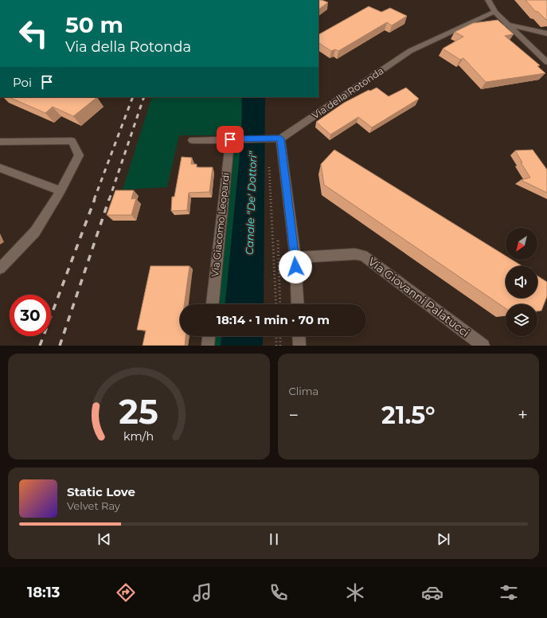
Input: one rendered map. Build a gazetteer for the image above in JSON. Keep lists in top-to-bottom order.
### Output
{
  "streets": {
    "street": ["Via della Rotonda", "Via Giacomo Leopardi", "Via Giovanni Palatucci"]
  },
  "water": ["Canale \"De' Dottori\""],
  "north": "bottom left",
  "page": {
    "turn": ["50 m", "Via della Rotonda"],
    "then": "Poi",
    "limit": "30",
    "trip": "18:14 · 1 min · 70 m",
    "tile": "Clima",
    "heat": ["−", "21.5°", "+"],
    "song": ["Static Love", "Velvet Ray"],
    "tabs": "18:13",
    "gauge": ["25", "km/h"]
  }
}
